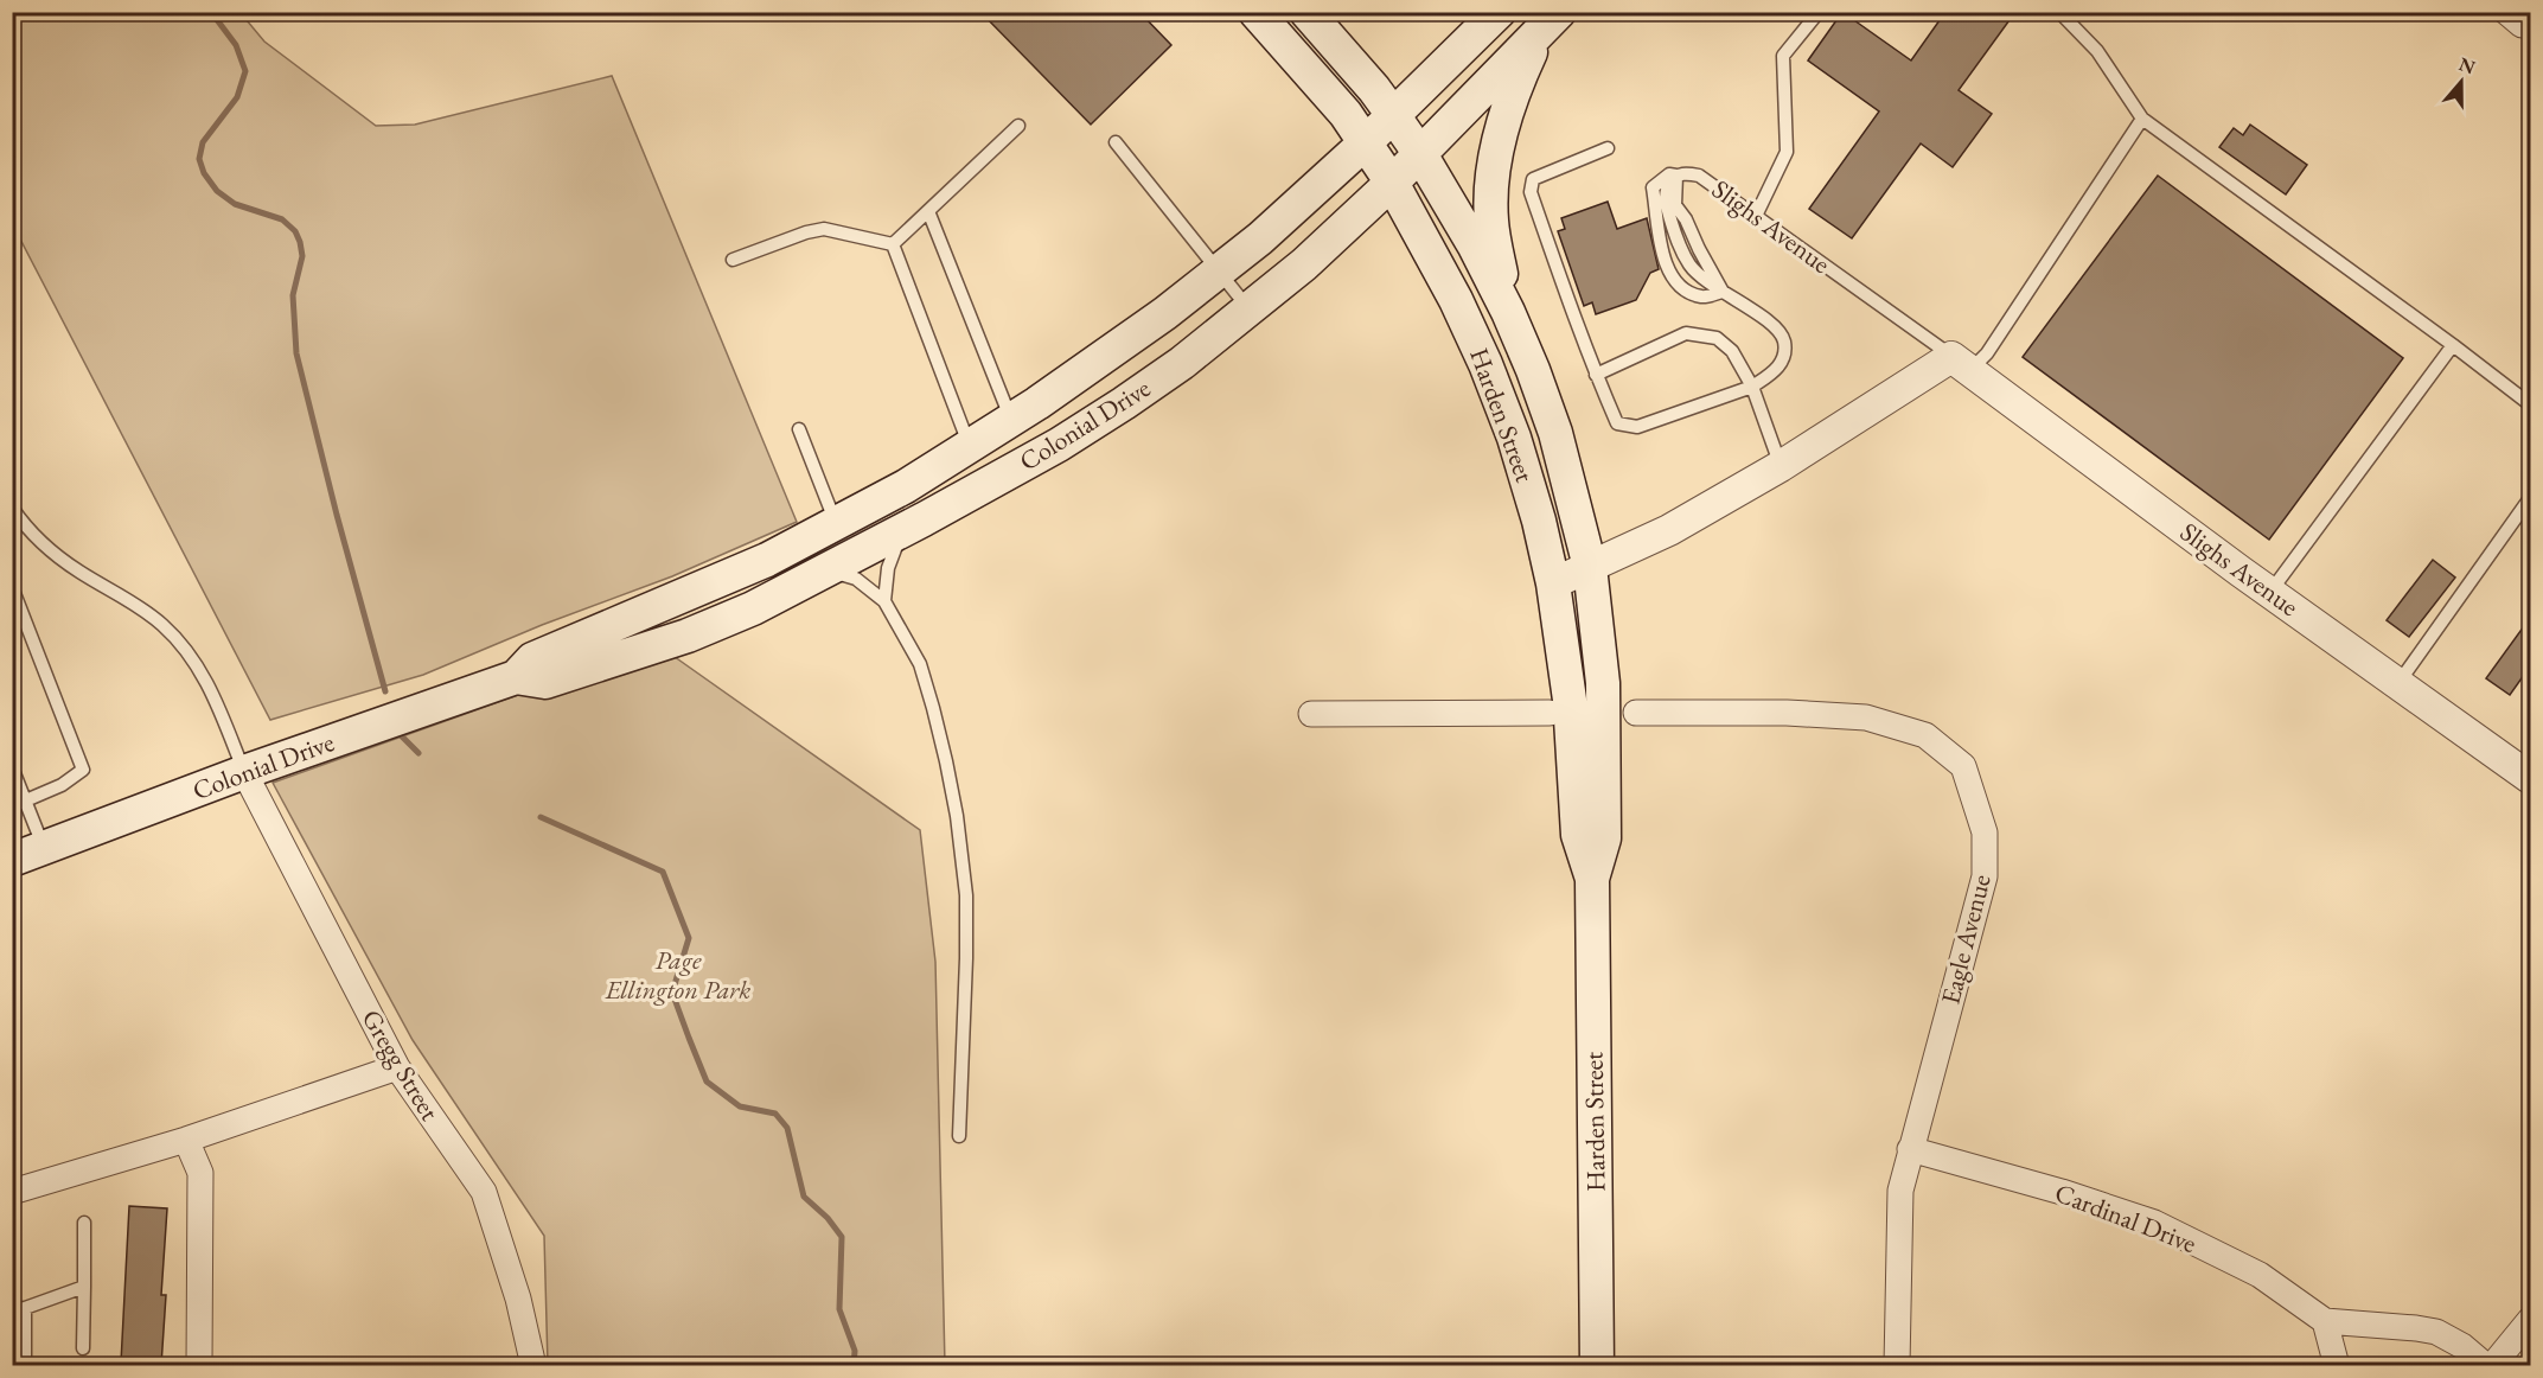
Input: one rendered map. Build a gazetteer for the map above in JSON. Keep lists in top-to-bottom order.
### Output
{
  "streets": {
    "main road": ["Harden Street", "Colonial Drive"],
    "street": [
      "Slighs Avenue",
      "Eagle Avenue",
      "Gregg Street",
      "Cardinal Drive"
    ]
  },
  "crossings": [
    ["Harden Street", "Colonial Drive"],
    ["Colonial Drive", "Gregg Street"],
    ["Eagle Avenue", "Cardinal Drive"]
  ],
  "parks": ["Page Ellington Park"],
  "north": "top"
}
